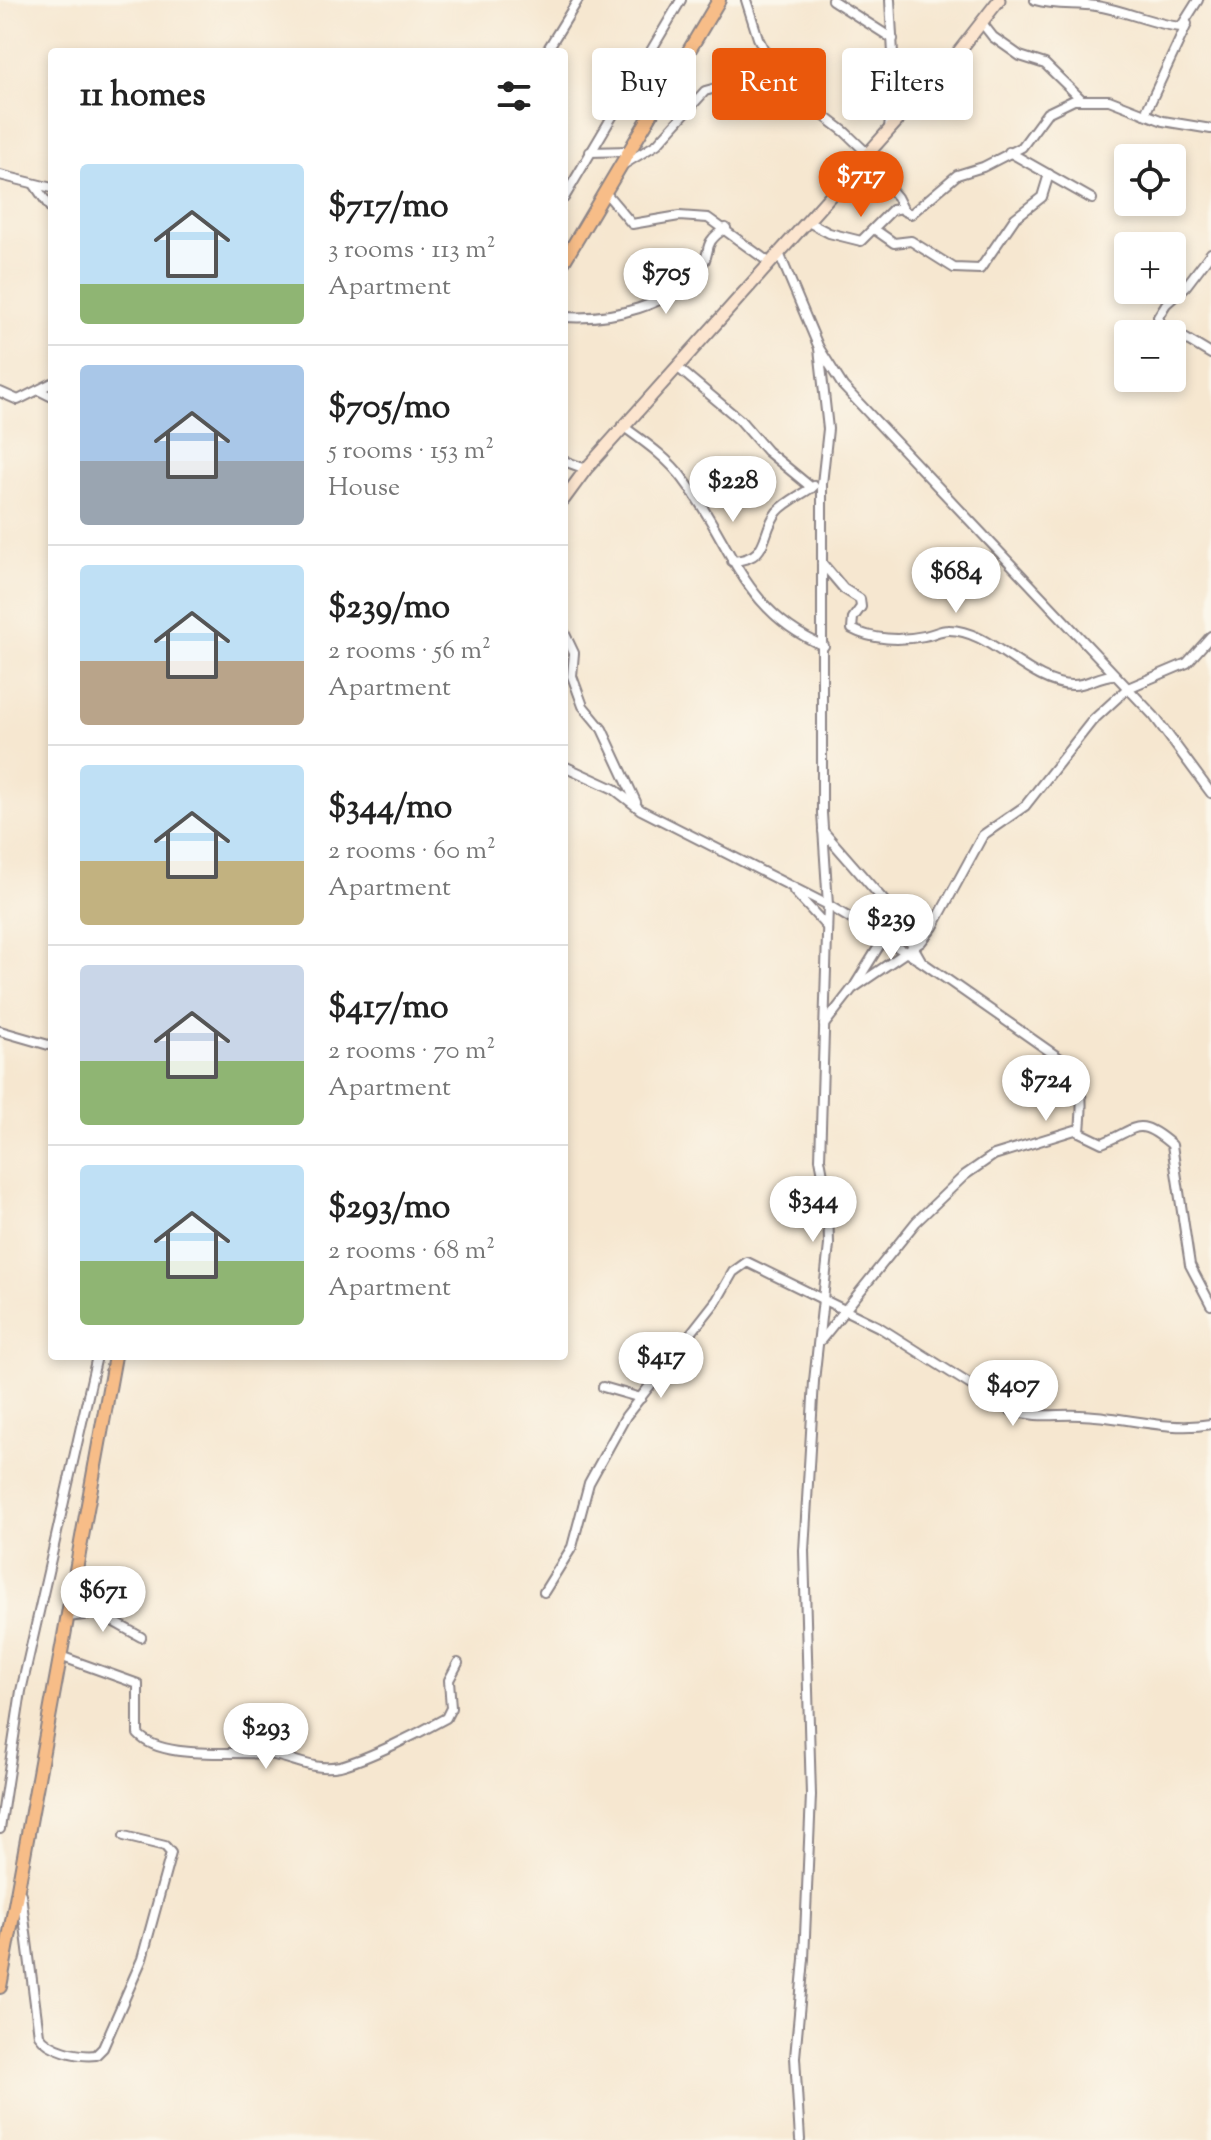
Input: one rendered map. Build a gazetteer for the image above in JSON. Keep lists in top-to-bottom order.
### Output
{
  "page": {
    "chip": ["Buy", "Rent", "Filters"],
    "heading": "11 homes",
    "map_buttons": ["+", "−"],
    "list": [
      {
        "name": "$717/mo",
        "note": "3 rooms · 113 m² · Apartment"
      },
      {
        "name": "$705/mo",
        "note": "5 rooms · 153 m² · House"
      },
      {
        "name": "$239/mo",
        "note": "2 rooms · 56 m² · Apartment"
      },
      {
        "name": "$344/mo",
        "note": "2 rooms · 60 m² · Apartment"
      },
      {
        "name": "$417/mo",
        "note": "2 rooms · 70 m² · Apartment"
      },
      {
        "name": "$293/mo",
        "note": "2 rooms · 68 m² · Apartment"
      }
    ],
    "price": [
      "$717",
      "$705",
      "$228",
      "$684",
      "$239",
      "$724",
      "$344",
      "$417",
      "$407",
      "$671",
      "$293"
    ]
  }
}
